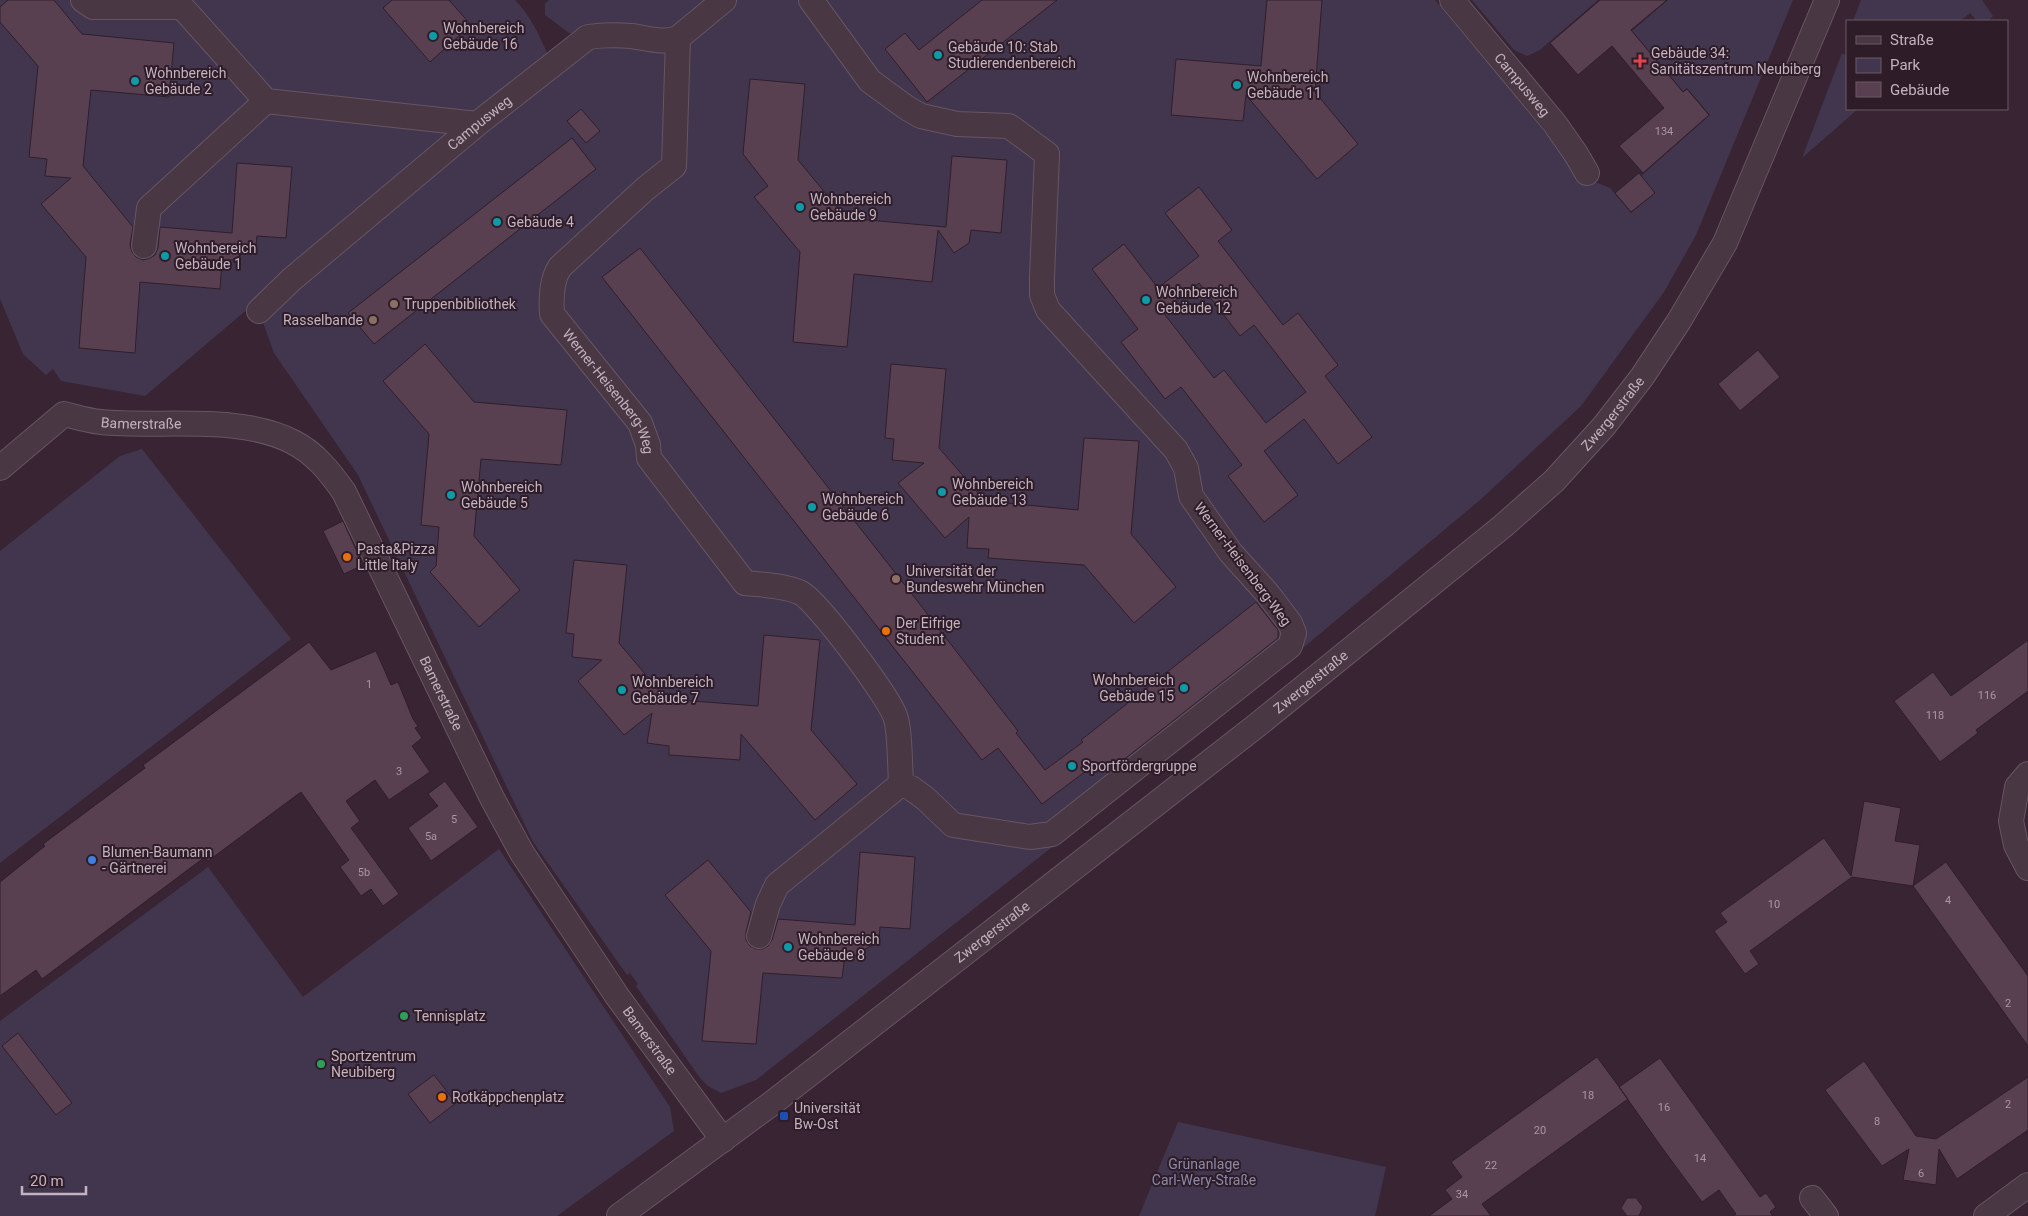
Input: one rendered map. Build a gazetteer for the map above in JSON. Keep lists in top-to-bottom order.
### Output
{
  "streets": {
    "street": [
      "Campusweg",
      "Werner-Heisenberg-Weg",
      "Zwergerstraße",
      "Bamerstraße"
    ]
  },
  "crossings": [
    ["Campusweg", "Werner-Heisenberg-Weg"],
    ["Zwergerstraße", "Bamerstraße"]
  ],
  "parks": ["Grünanlage Carl-Wery-Straße"],
  "places": {
    "other": [
      "Wohnbereich Gebäude 16",
      "Gebäude 10: Stab Studierendenbereich",
      "Wohnbereich Gebäude 2",
      "Wohnbereich Gebäude 11",
      "Wohnbereich Gebäude 9",
      "Gebäude 4",
      "Wohnbereich Gebäude 1",
      "Wohnbereich Gebäude 12",
      "Truppenbibliothek",
      "Rasselbande",
      "Wohnbereich Gebäude 13",
      "Wohnbereich Gebäude 5",
      "Wohnbereich Gebäude 6",
      "Pasta&Pizza Little Italy",
      "Universität der Bundeswehr München",
      "Der Eifrige Student",
      "Wohnbereich Gebäude 15",
      "Wohnbereich Gebäude 7",
      "Sportfördergruppe",
      "Blumen-Baumann - Gärtnerei",
      "Wohnbereich Gebäude 8",
      "Tennisplatz",
      "Sportzentrum Neubiberg",
      "Rotkäppchenplatz"
    ],
    "health": ["Gebäude 34: Sanitätszentrum Neubiberg"],
    "transit": ["Universität Bw-Ost"]
  },
  "house_numbers": [
    "134",
    "1",
    "116",
    "118",
    "3",
    "5",
    "5a",
    "5b",
    "4",
    "10",
    "2",
    "18",
    "2",
    "16",
    "8",
    "20",
    "14",
    "22",
    "6",
    "34"
  ],
  "legend": ["Straße", "Park", "Gebäude"],
  "scale_bar": "20 m"
}
